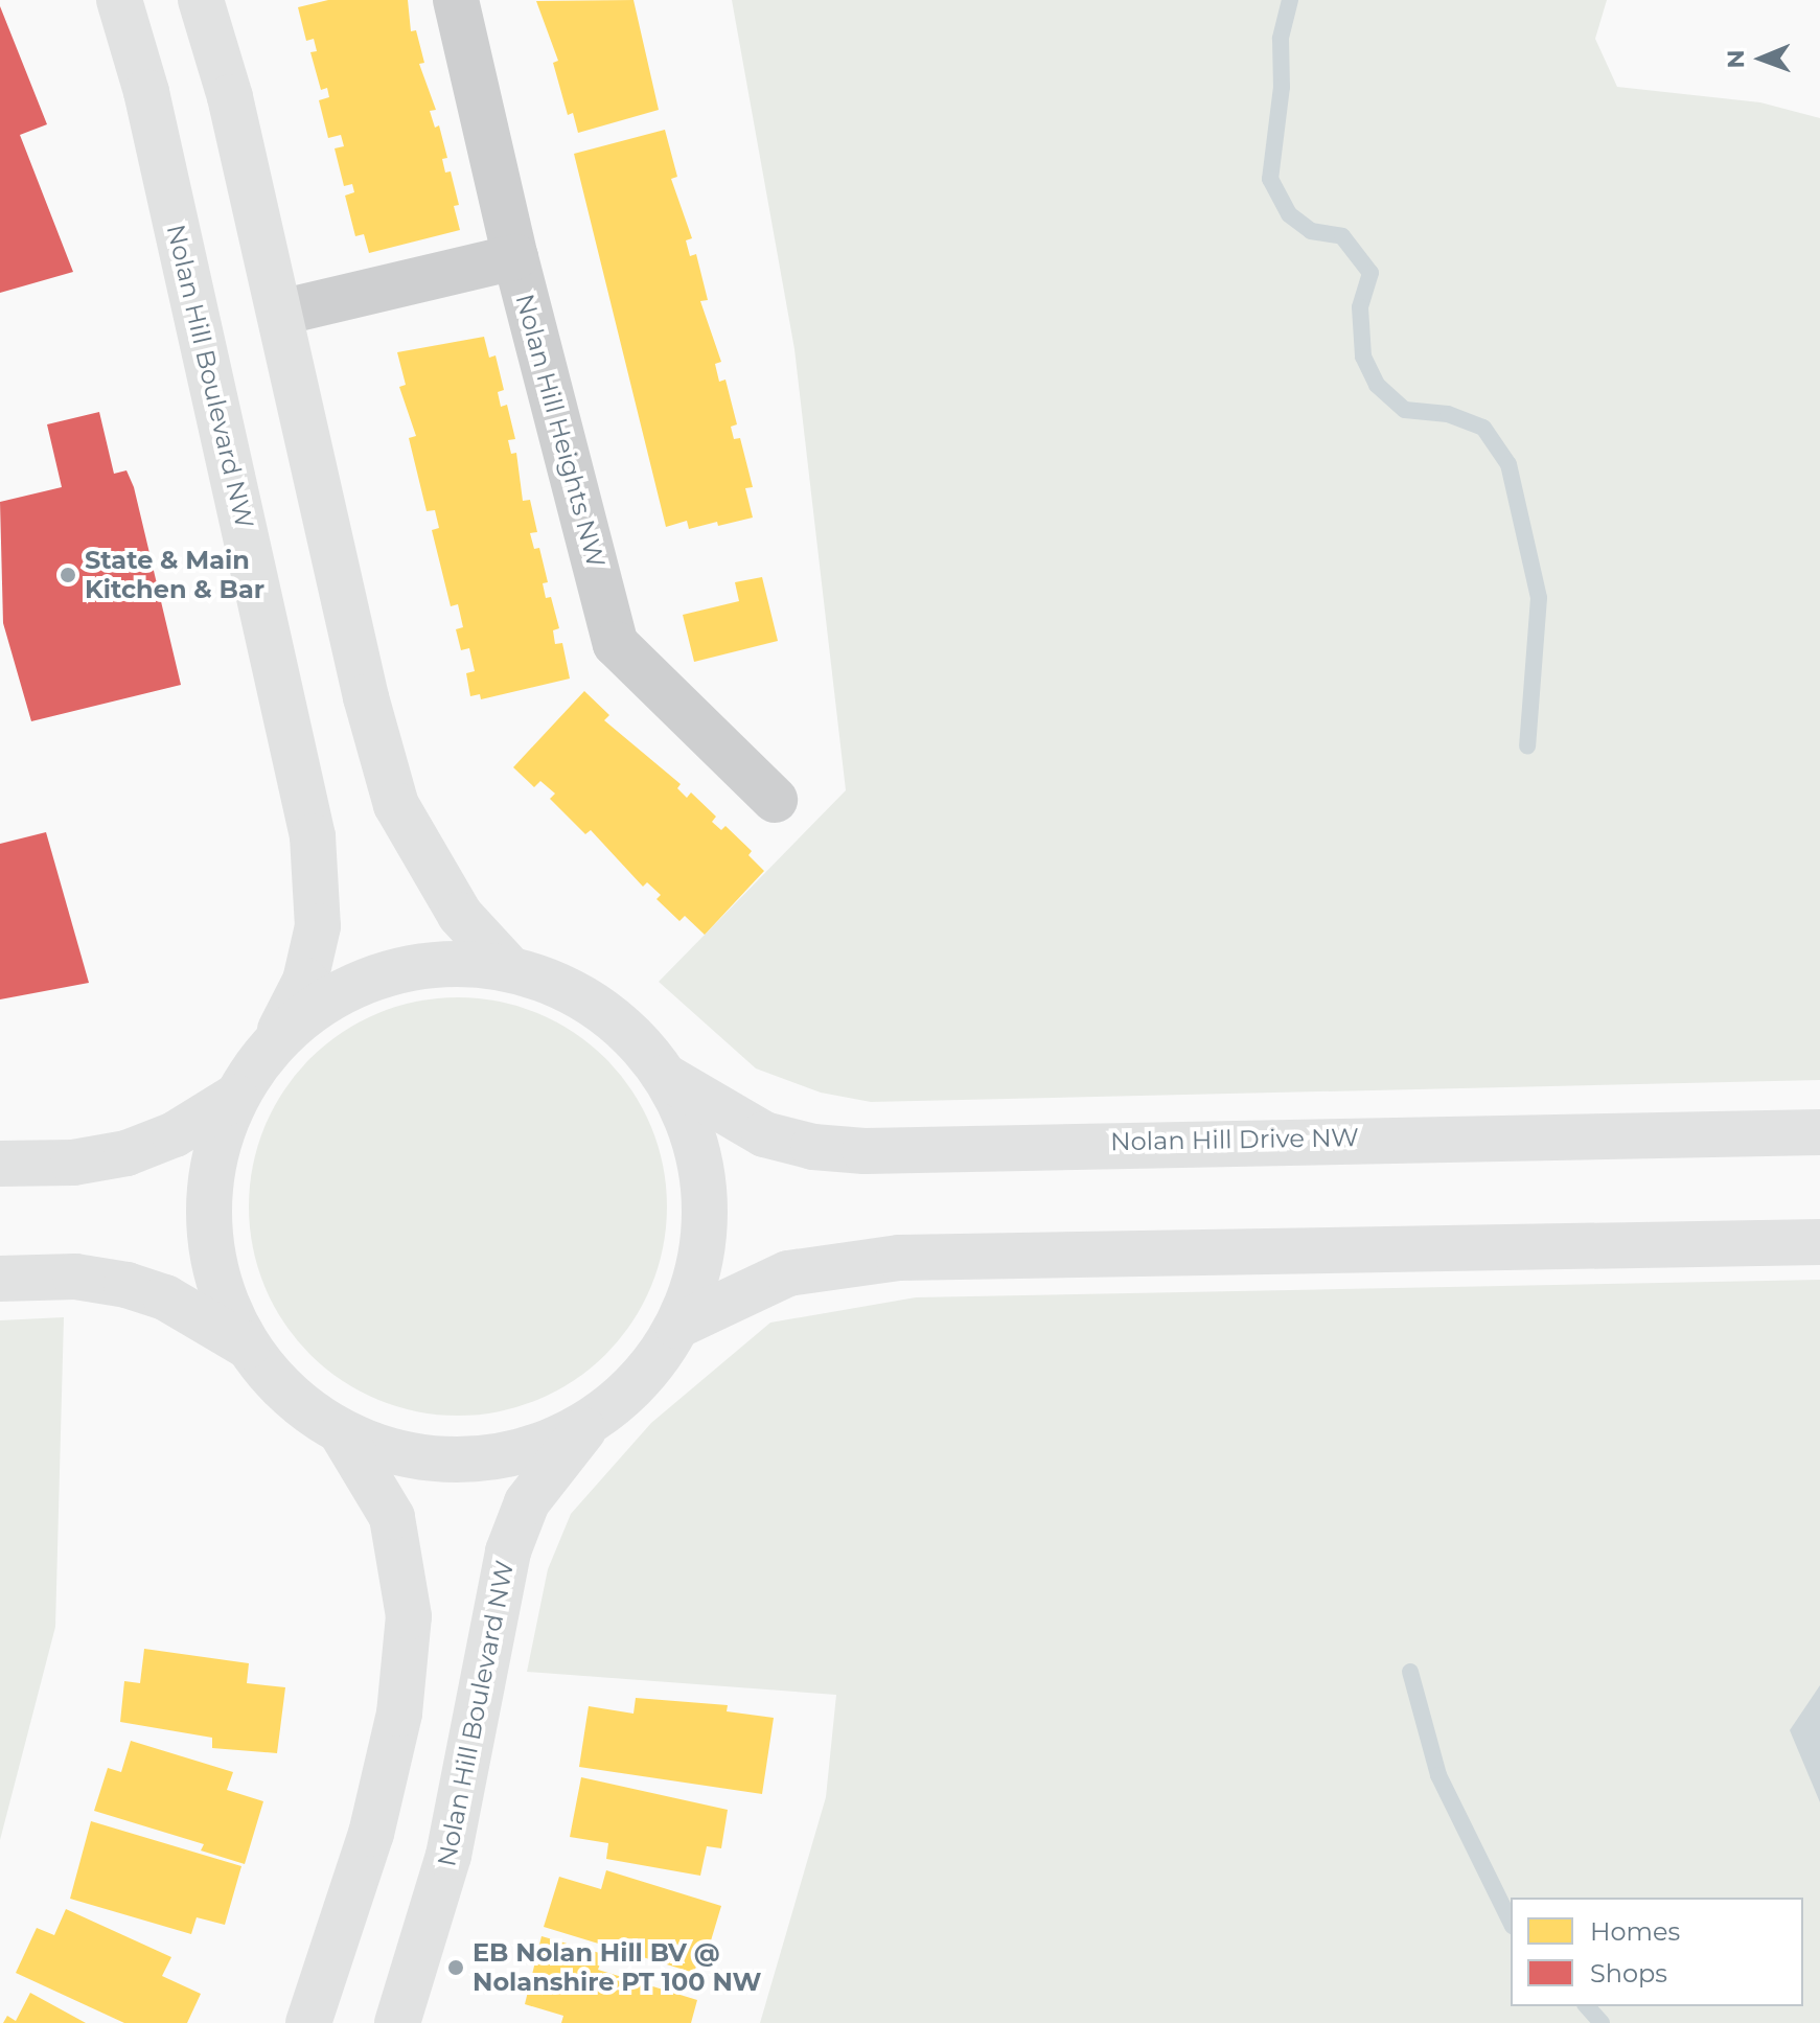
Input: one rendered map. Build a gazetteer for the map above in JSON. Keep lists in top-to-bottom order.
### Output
{
  "streets": {
    "street": ["Nolan Hill Boulevard NW", "Nolan Hill Heights NW", "Nolan Hill Drive NW"]
  },
  "places": ["State & Main Kitchen & Bar", "EB Nolan Hill BV @ Nolanshire PT 100 NW"],
  "legend": ["Homes", "Shops"],
  "north": "left"
}
